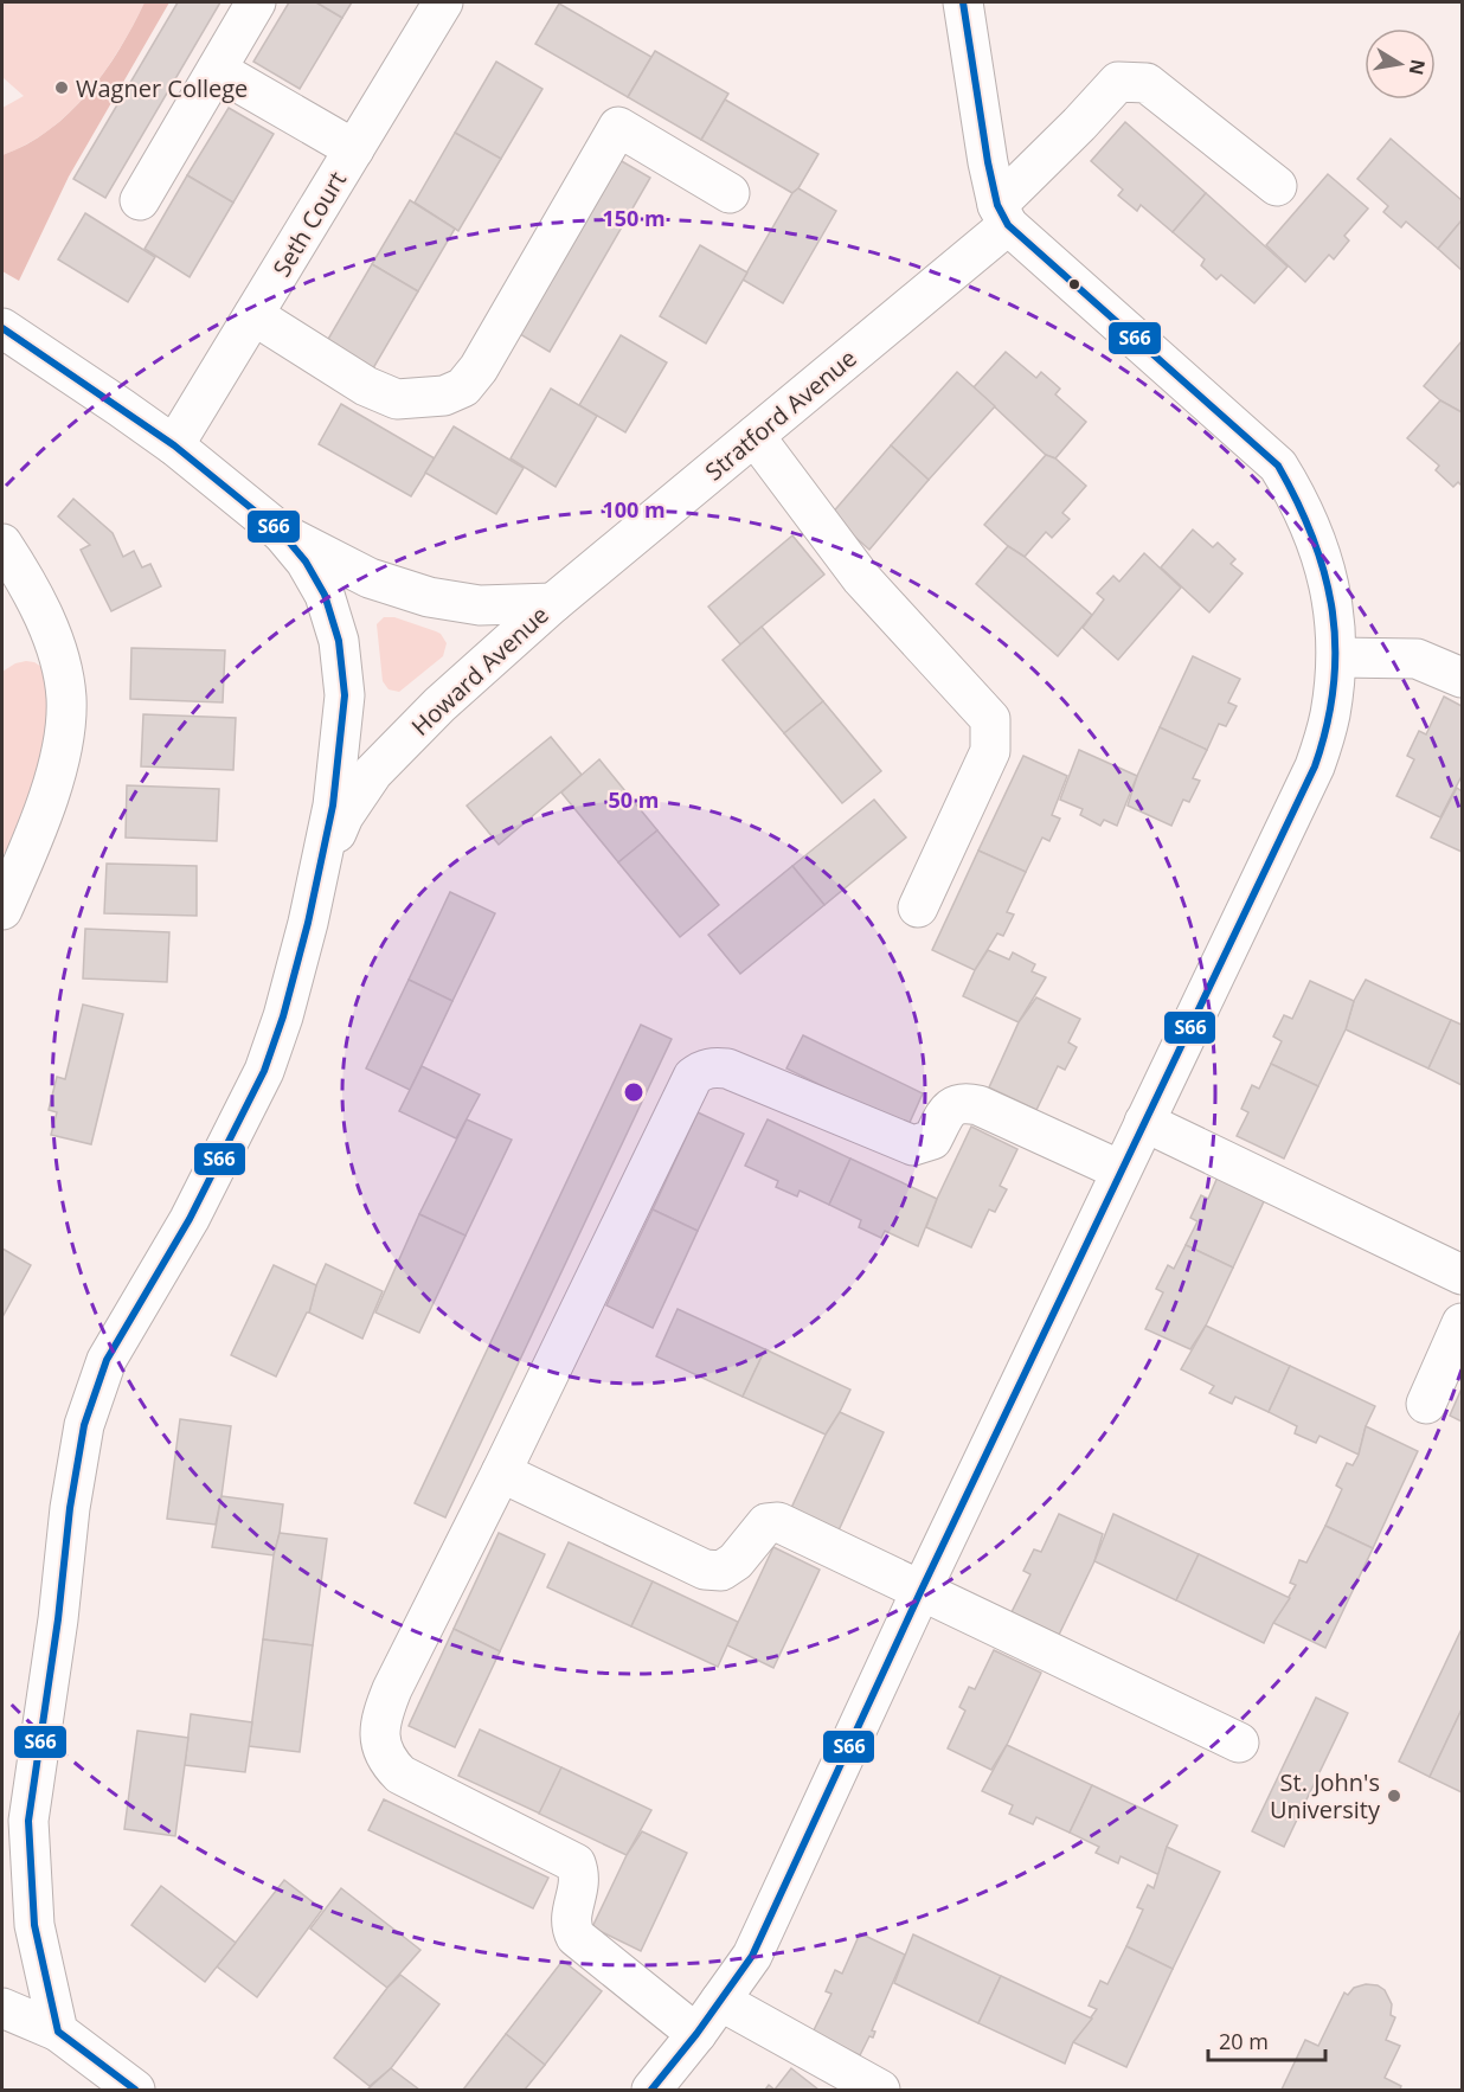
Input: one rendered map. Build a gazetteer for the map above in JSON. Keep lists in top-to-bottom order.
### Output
{
  "streets": {
    "street": ["Seth Court", "Stratford Avenue", "Howard Avenue"]
  },
  "crossings": [
    ["Seth Court", "Howard Avenue"],
    ["Stratford Avenue", "Howard Avenue"]
  ],
  "places": ["Wagner College", "St. John's University"],
  "lines": ["transit line S66"],
  "scale_bar": "20 m",
  "north": "right",
  "rings": ["150 m", "100 m", "50 m"]
}
